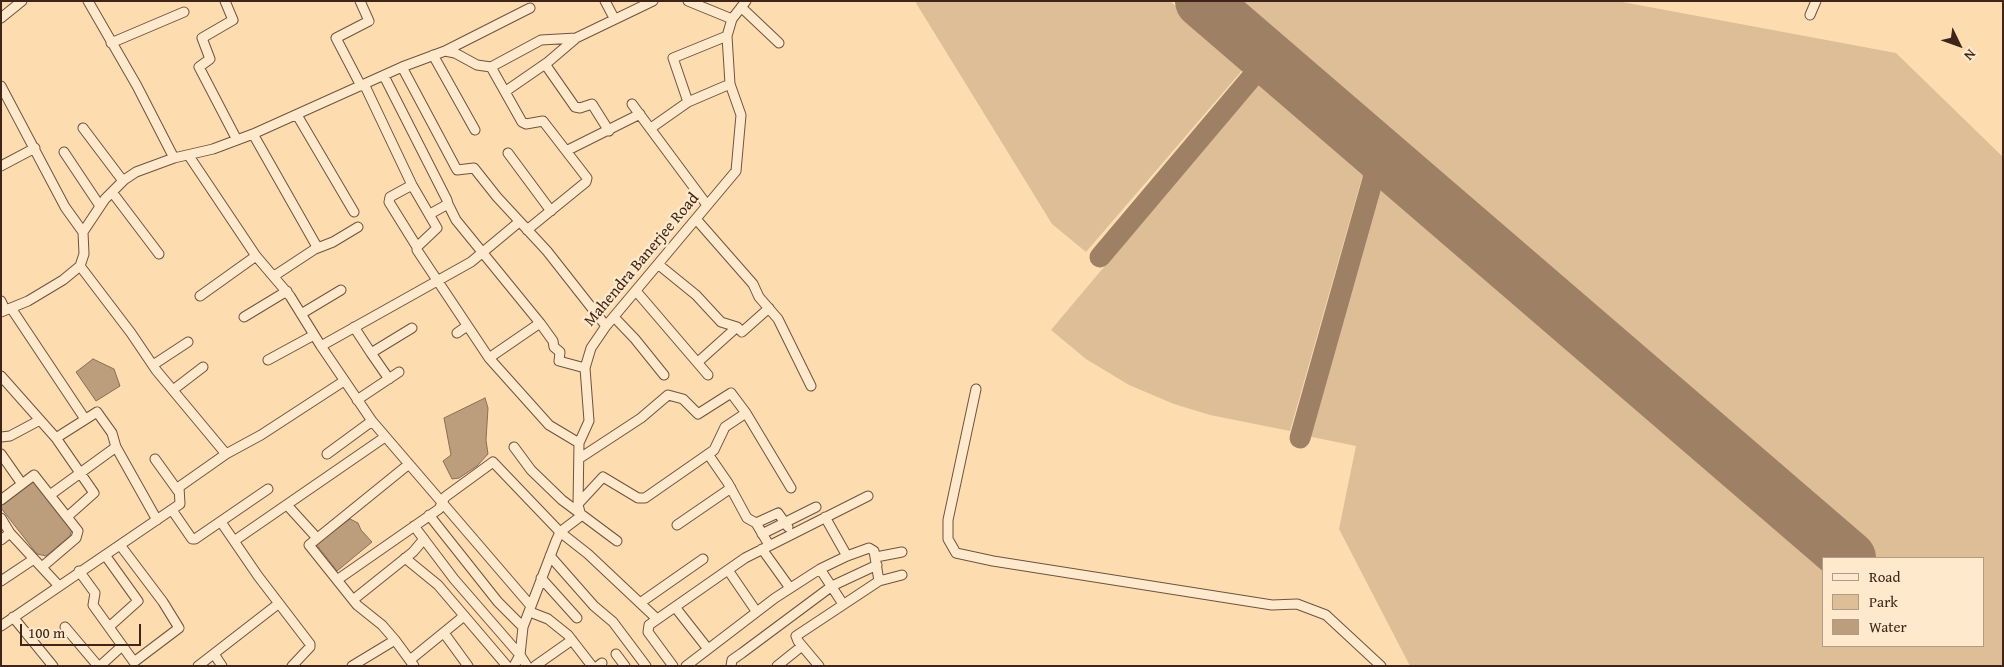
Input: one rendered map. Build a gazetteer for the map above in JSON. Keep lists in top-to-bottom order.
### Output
{
  "streets": {
    "street": ["Mahendra Banerjee Road"]
  },
  "legend": ["Road", "Park", "Water"],
  "scale_bar": "100 m",
  "north": "bottom right"
}
